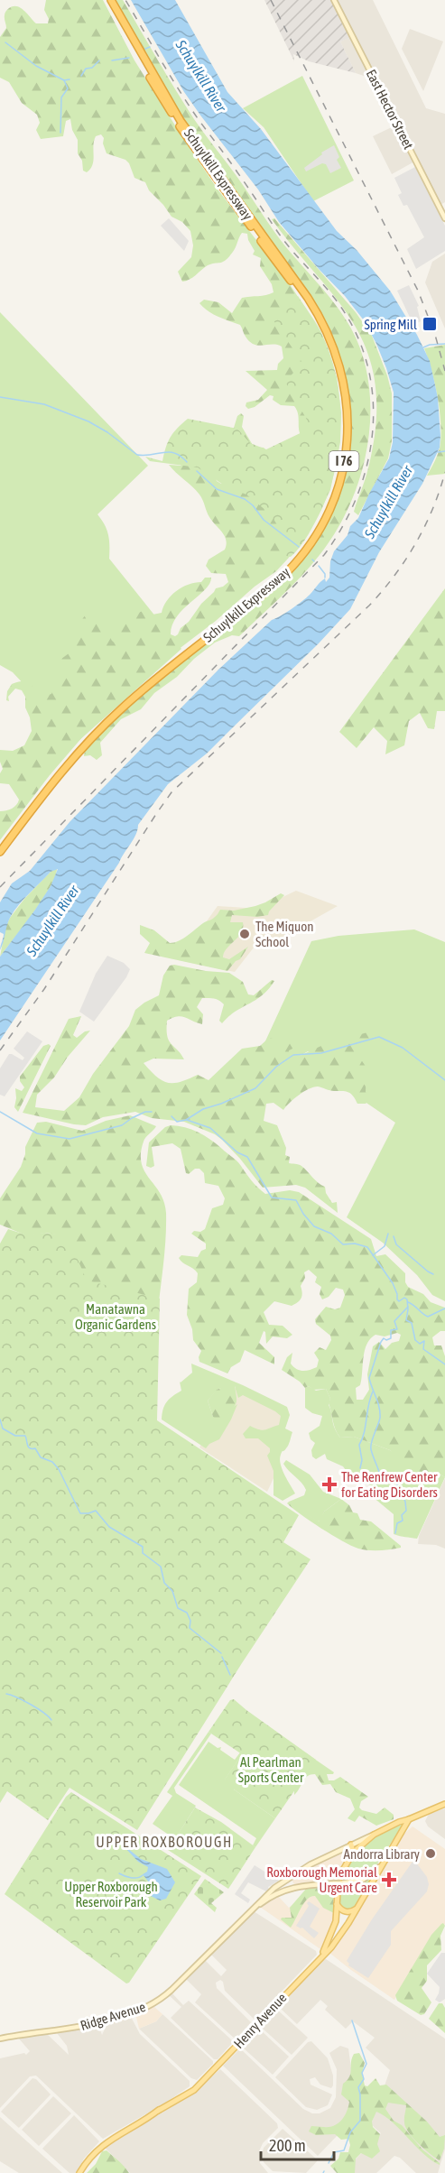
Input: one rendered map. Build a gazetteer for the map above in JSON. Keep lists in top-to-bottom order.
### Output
{
  "streets": {
    "highway": ["Schuylkill Expressway", "I 76"],
    "main road": ["East Hector Street", "Ridge Avenue", "Henry Avenue"]
  },
  "crossings": [
    ["Ridge Avenue", "Henry Avenue"]
  ],
  "districts": ["UPPER ROXBOROUGH"],
  "water": ["Schuylkill River"],
  "parks": ["Manatawna Organic Gardens", "Al Pearlman Sports Center", "Upper Roxborough Reservoir Park"],
  "places": {
    "transit": ["Spring Mill"],
    "other": ["The Miquon School", "Andorra Library"],
    "health": ["The Renfrew Center for Eating Disorders", "Roxborough Memorial Urgent Care"]
  },
  "scale_bar": "200 m"
}
